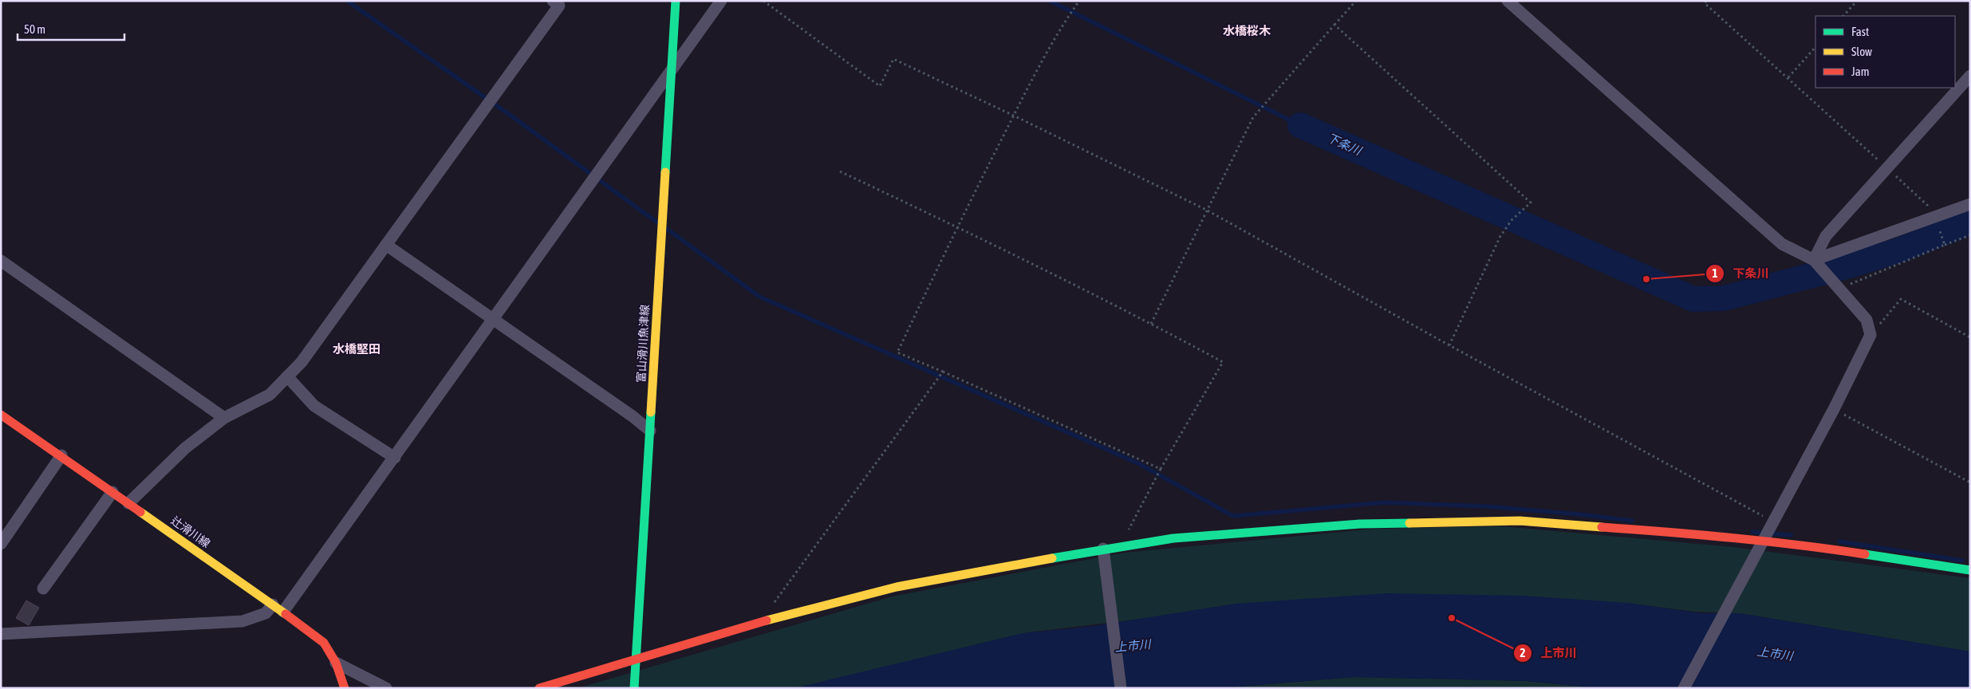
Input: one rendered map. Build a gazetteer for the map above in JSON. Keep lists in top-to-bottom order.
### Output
{
  "streets": {
    "street": ["富山滑川魚津線", "辻滑川線"]
  },
  "districts": ["水橋桜木", "水橋堅田"],
  "water": ["下条川", "上市川"],
  "places": ["下条川", "上市川"],
  "legend": ["Fast", "Slow", "Jam"],
  "scale_bar": "50 m"
}
